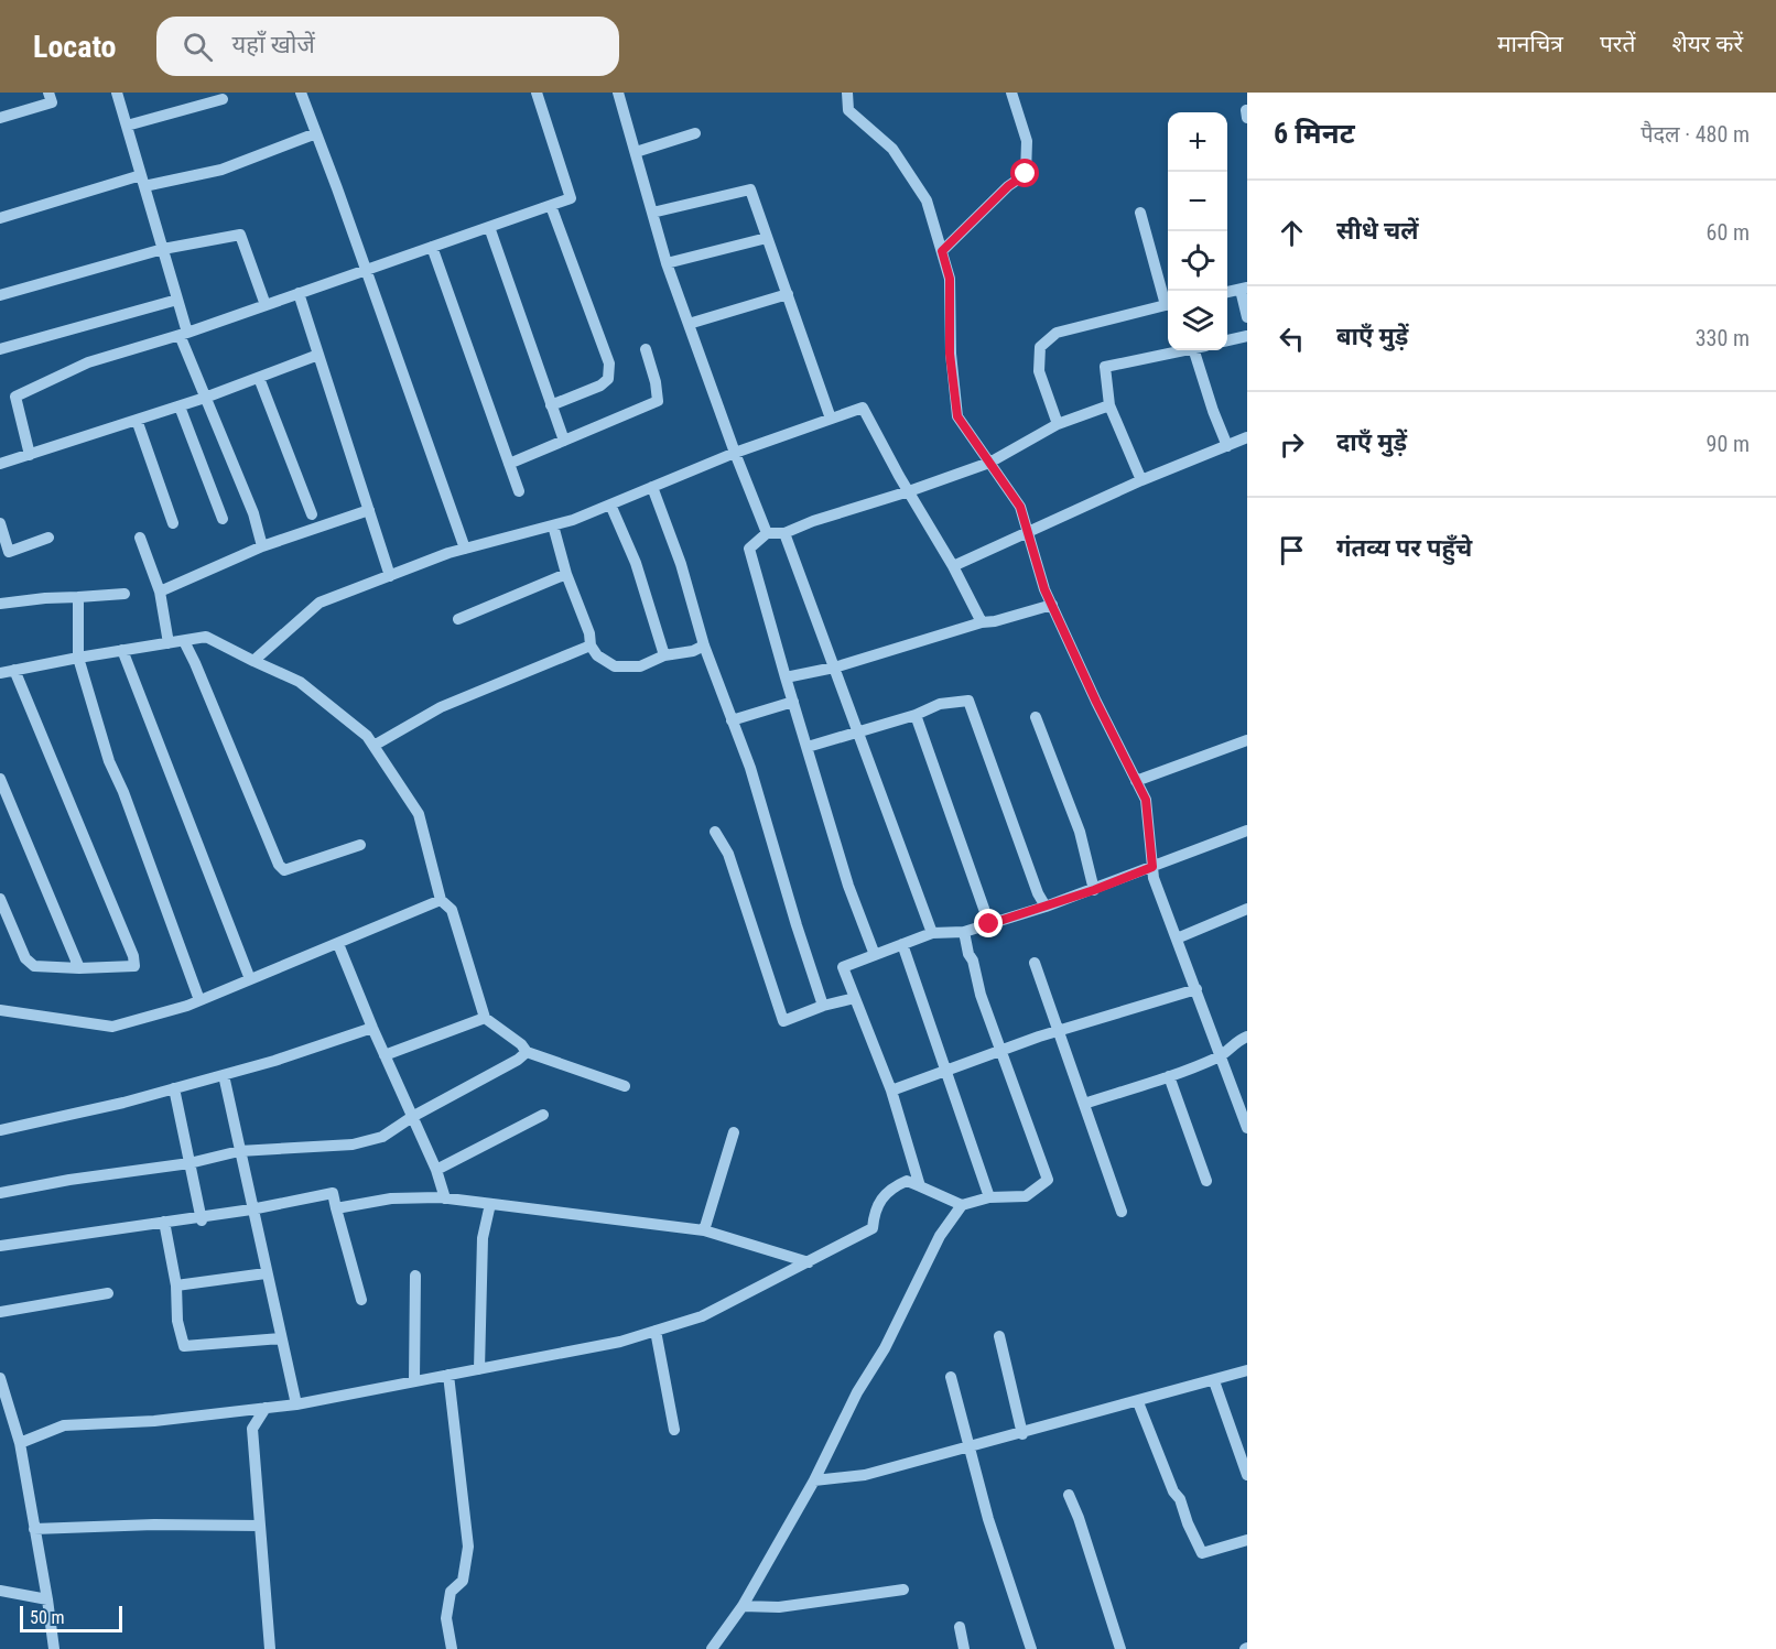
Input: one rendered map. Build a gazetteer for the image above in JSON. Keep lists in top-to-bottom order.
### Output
{
  "scale_bar": "50 m",
  "page": {
    "header": "Locato",
    "search": "यहाँ खोजें",
    "nav": ["मानचित्र", "परतें", "शेयर करें"],
    "heading": ["6 मिनट", "पैदल · 480 m"],
    "map_buttons": ["+", "−"],
    "list": [
      ["सीधे चलें", "60 m"],
      ["बाएँ मुड़ें", "330 m"],
      ["दाएँ मुड़ें", "90 m"],
      "गंतव्य पर पहुँचे"
    ],
    "scale": "50 m"
  }
}
